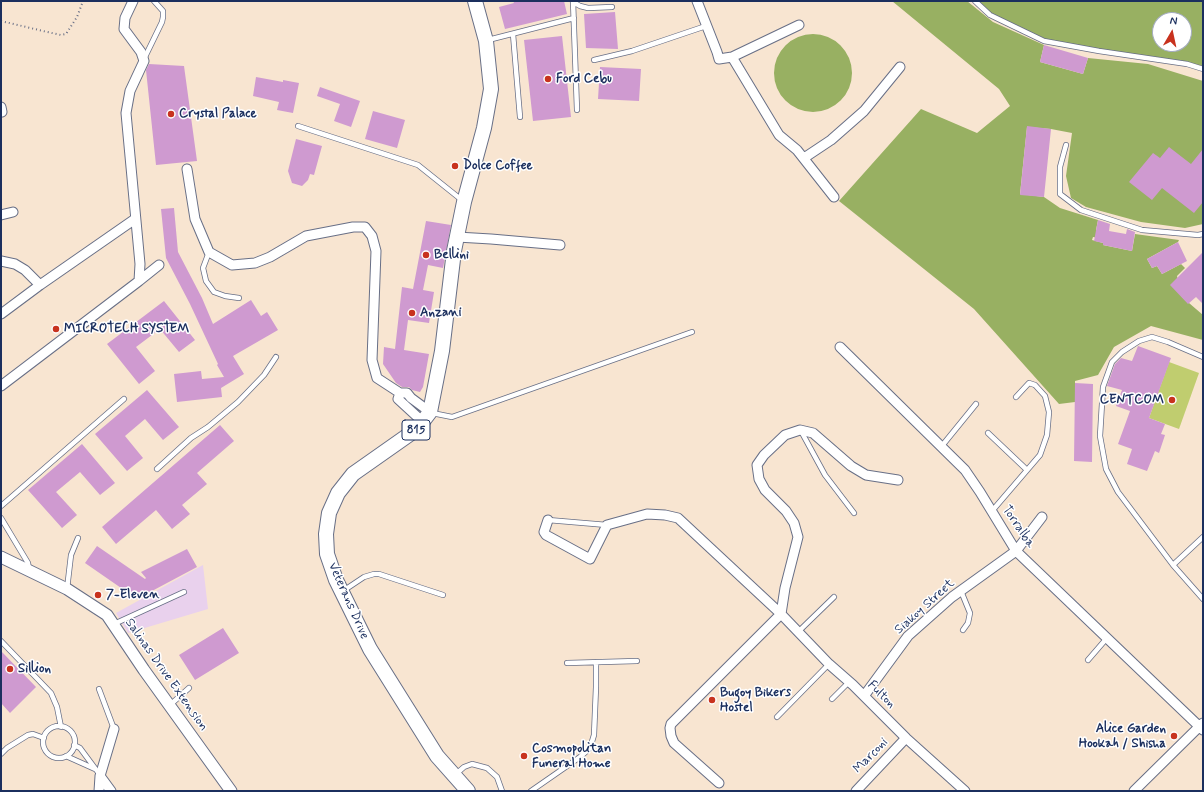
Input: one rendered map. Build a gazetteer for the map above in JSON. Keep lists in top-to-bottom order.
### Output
{
  "streets": {
    "main road": ["815", "Veterans Drive"],
    "street": [
      "Torralba",
      "Siakoy Street",
      "Salinas Drive Extension",
      "Fulton",
      "Marconi"
    ]
  },
  "crossings": [
    ["815", "Veterans Drive"],
    ["Torralba", "Siakoy Street"],
    ["Siakoy Street", "Fulton"],
    ["Fulton", "Marconi"]
  ],
  "places": [
    "Ford Cebu",
    "Crystal Palace",
    "Dolce Coffee",
    "Bellini",
    "Anzani",
    "MICROTECH SYSTEM",
    "CENTCOM",
    "7-Eleven",
    "Sillion",
    "Bugoy Bikers Hostel",
    "Alice Garden Hookah / Shisha",
    "Cosmopolitan Funeral Home"
  ],
  "north": "top"
}
